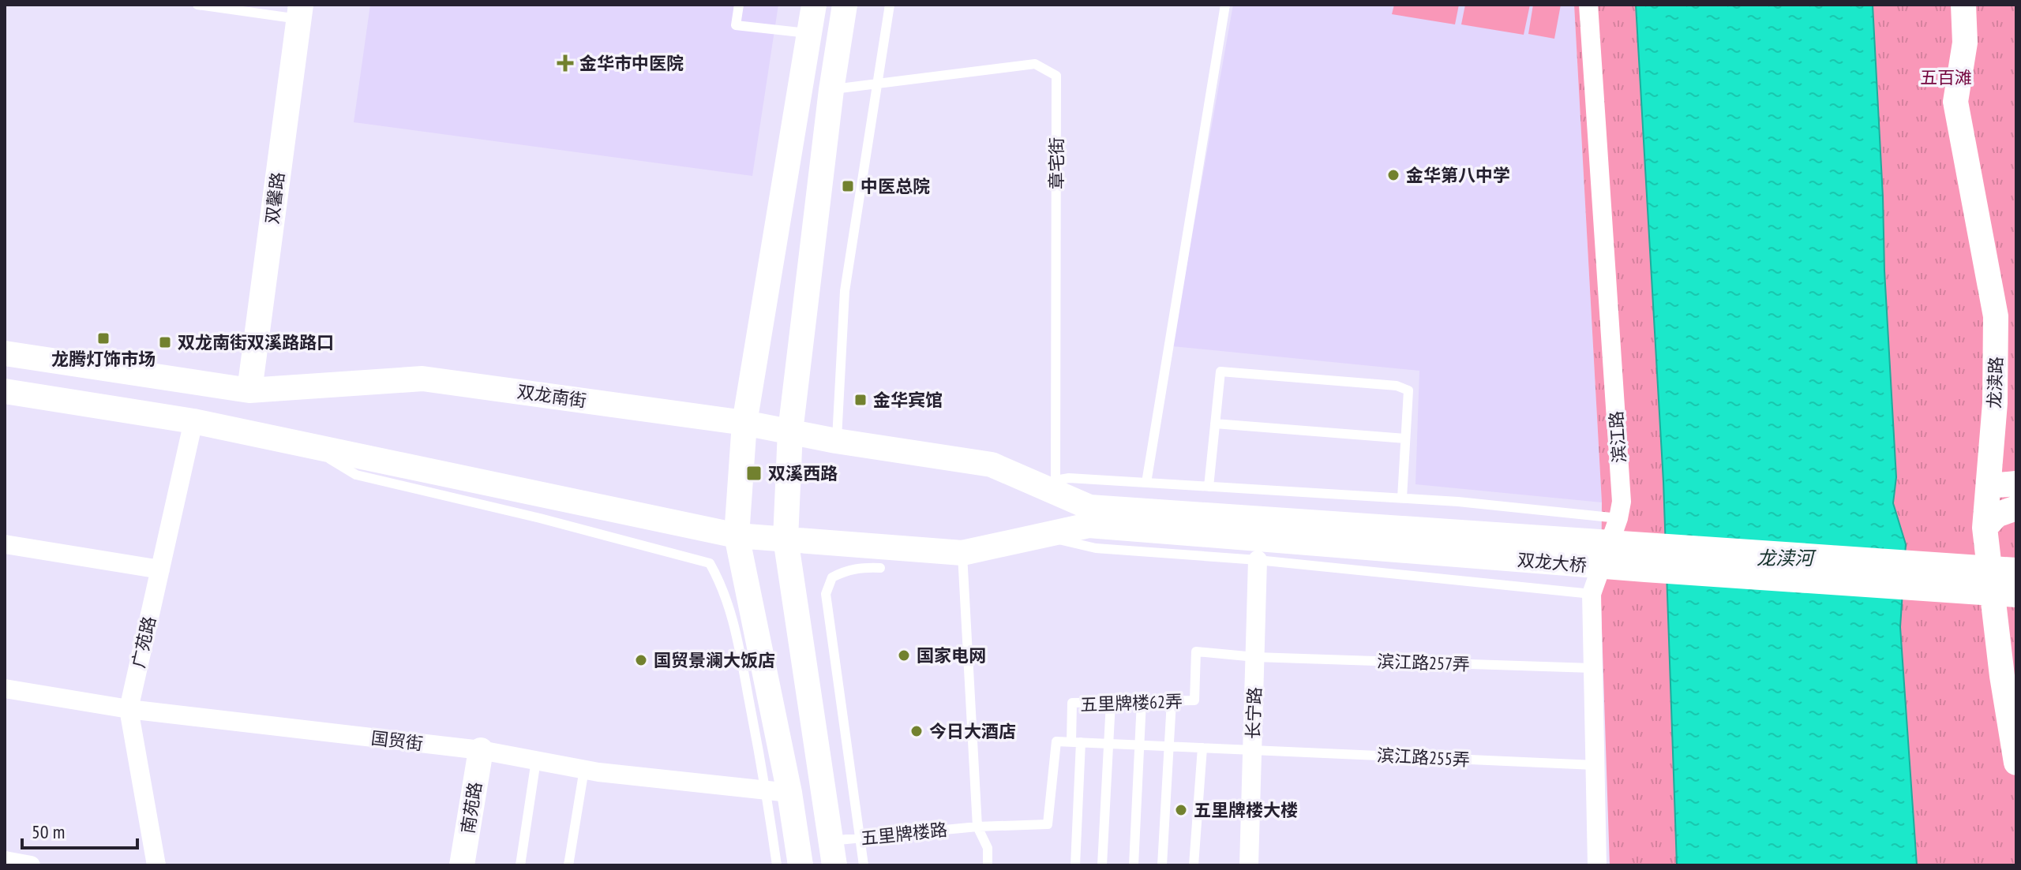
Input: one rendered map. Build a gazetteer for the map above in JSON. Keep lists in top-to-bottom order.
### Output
{
  "streets": {
    "main road": [
      "双馨路",
      "龙渎路",
      "双龙南街",
      "双龙大桥",
      "南苑路"
    ],
    "street": [
      "滨江路",
      "广苑路",
      "长宁路",
      "国贸街"
    ],
    "lane": [
      "章宅街",
      "滨江路257弄",
      "五里牌楼62弄",
      "滨江路255弄",
      "五里牌楼路"
    ]
  },
  "crossings": [
    ["章宅街", "双龙南街"],
    ["双馨路", "双龙南街"],
    ["双龙南街", "双龙大桥"],
    ["滨江路", "滨江路257弄"],
    ["滨江路", "滨江路255弄"],
    ["广苑路", "国贸街"],
    ["滨江路257弄", "五里牌楼62弄"],
    ["滨江路257弄", "长宁路"],
    ["五里牌楼62弄", "长宁路"],
    ["五里牌楼62弄", "滨江路255弄"],
    ["五里牌楼62弄", "五里牌楼路"],
    ["长宁路", "滨江路255弄"],
    ["国贸街", "南苑路"],
    ["滨江路255弄", "五里牌楼路"]
  ],
  "water": ["龙渎河"],
  "parks": ["五百滩"],
  "places": {
    "health": ["金华市中医院"],
    "other": [
      "金华第八中学",
      "国家电网",
      "国贸景澜大饭店",
      "今日大酒店",
      "五里牌楼大楼"
    ],
    "transit": [
      "中医总院",
      "龙腾灯饰市场",
      "双龙南街双溪路路口",
      "金华宾馆",
      "双溪西路"
    ]
  },
  "scale_bar": "50 m"
}
